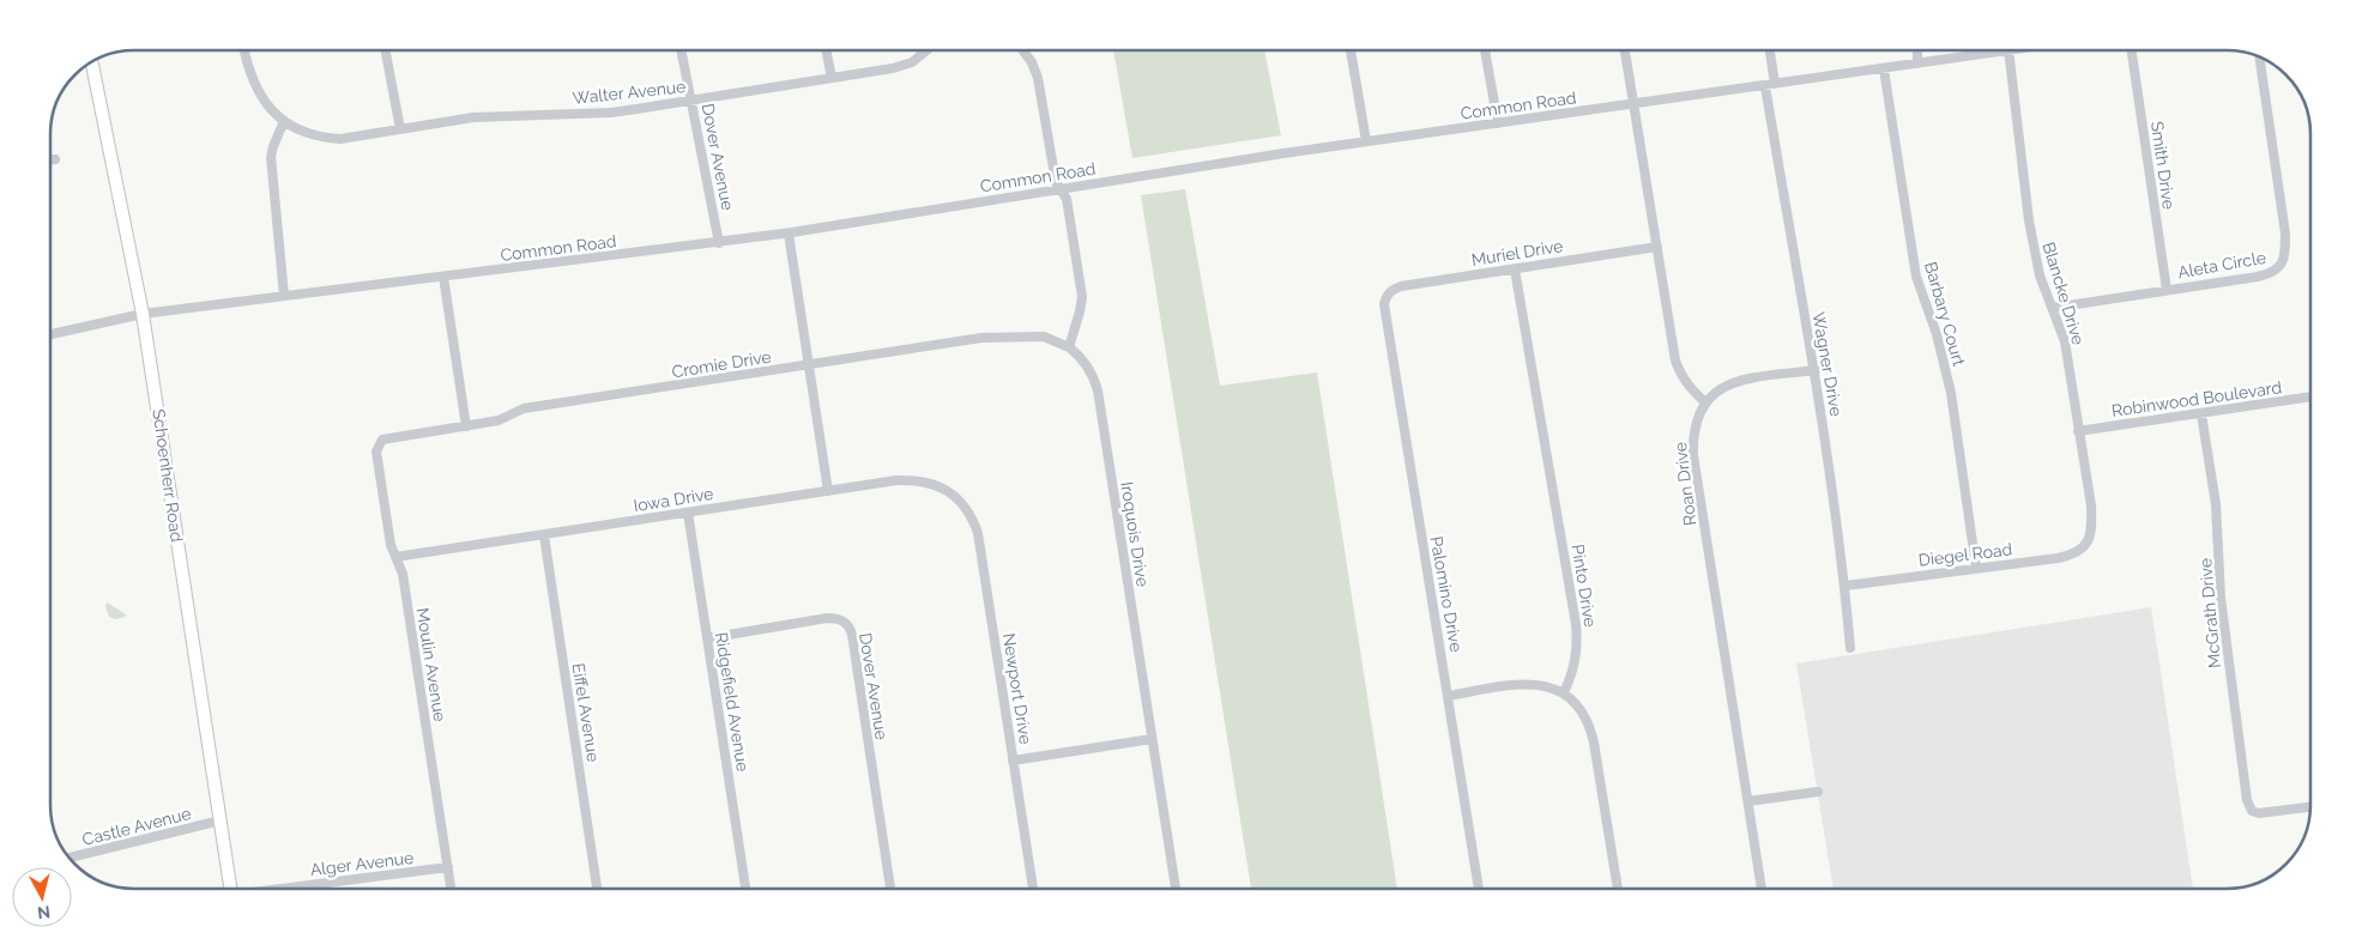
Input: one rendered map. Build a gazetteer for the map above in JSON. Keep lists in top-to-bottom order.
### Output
{
  "streets": {
    "main road": ["Schoenherr Road"],
    "street": [
      "Walter Avenue",
      "Common Road",
      "Dover Avenue",
      "Smith Drive",
      "Muriel Drive",
      "Aleta Circle",
      "Blancke Drive",
      "Barbary Court",
      "Cromie Drive",
      "Wagner Drive",
      "Robinwood Boulevard",
      "Roan Drive",
      "Iowa Drive",
      "Iroquois Drive",
      "Diegel Road",
      "Pinto Drive",
      "Palomino Drive",
      "McGrath Drive",
      "Moulin Avenue",
      "Newport Drive",
      "Ridgefield Avenue",
      "Eiffel Avenue",
      "Castle Avenue",
      "Alger Avenue"
    ]
  },
  "crossings": [
    ["Walter Avenue", "Dover Avenue"],
    ["Common Road", "Dover Avenue"],
    ["Common Road", "Barbary Court"],
    ["Common Road", "Wagner Drive"],
    ["Common Road", "Schoenherr Road"],
    ["Dover Avenue", "Ridgefield Avenue"],
    ["Smith Drive", "Aleta Circle"],
    ["Muriel Drive", "Pinto Drive"],
    ["Muriel Drive", "Palomino Drive"],
    ["Aleta Circle", "Blancke Drive"],
    ["Blancke Drive", "Robinwood Boulevard"],
    ["Blancke Drive", "Diegel Road"],
    ["Barbary Court", "Diegel Road"],
    ["Cromie Drive", "Iroquois Drive"],
    ["Cromie Drive", "Moulin Avenue"],
    ["Wagner Drive", "Diegel Road"],
    ["Robinwood Boulevard", "McGrath Drive"],
    ["Schoenherr Road", "Castle Avenue"],
    ["Iowa Drive", "Moulin Avenue"],
    ["Iowa Drive", "Newport Drive"],
    ["Iowa Drive", "Ridgefield Avenue"],
    ["Iowa Drive", "Eiffel Avenue"],
    ["Moulin Avenue", "Alger Avenue"]
  ],
  "north": "bottom"
}
